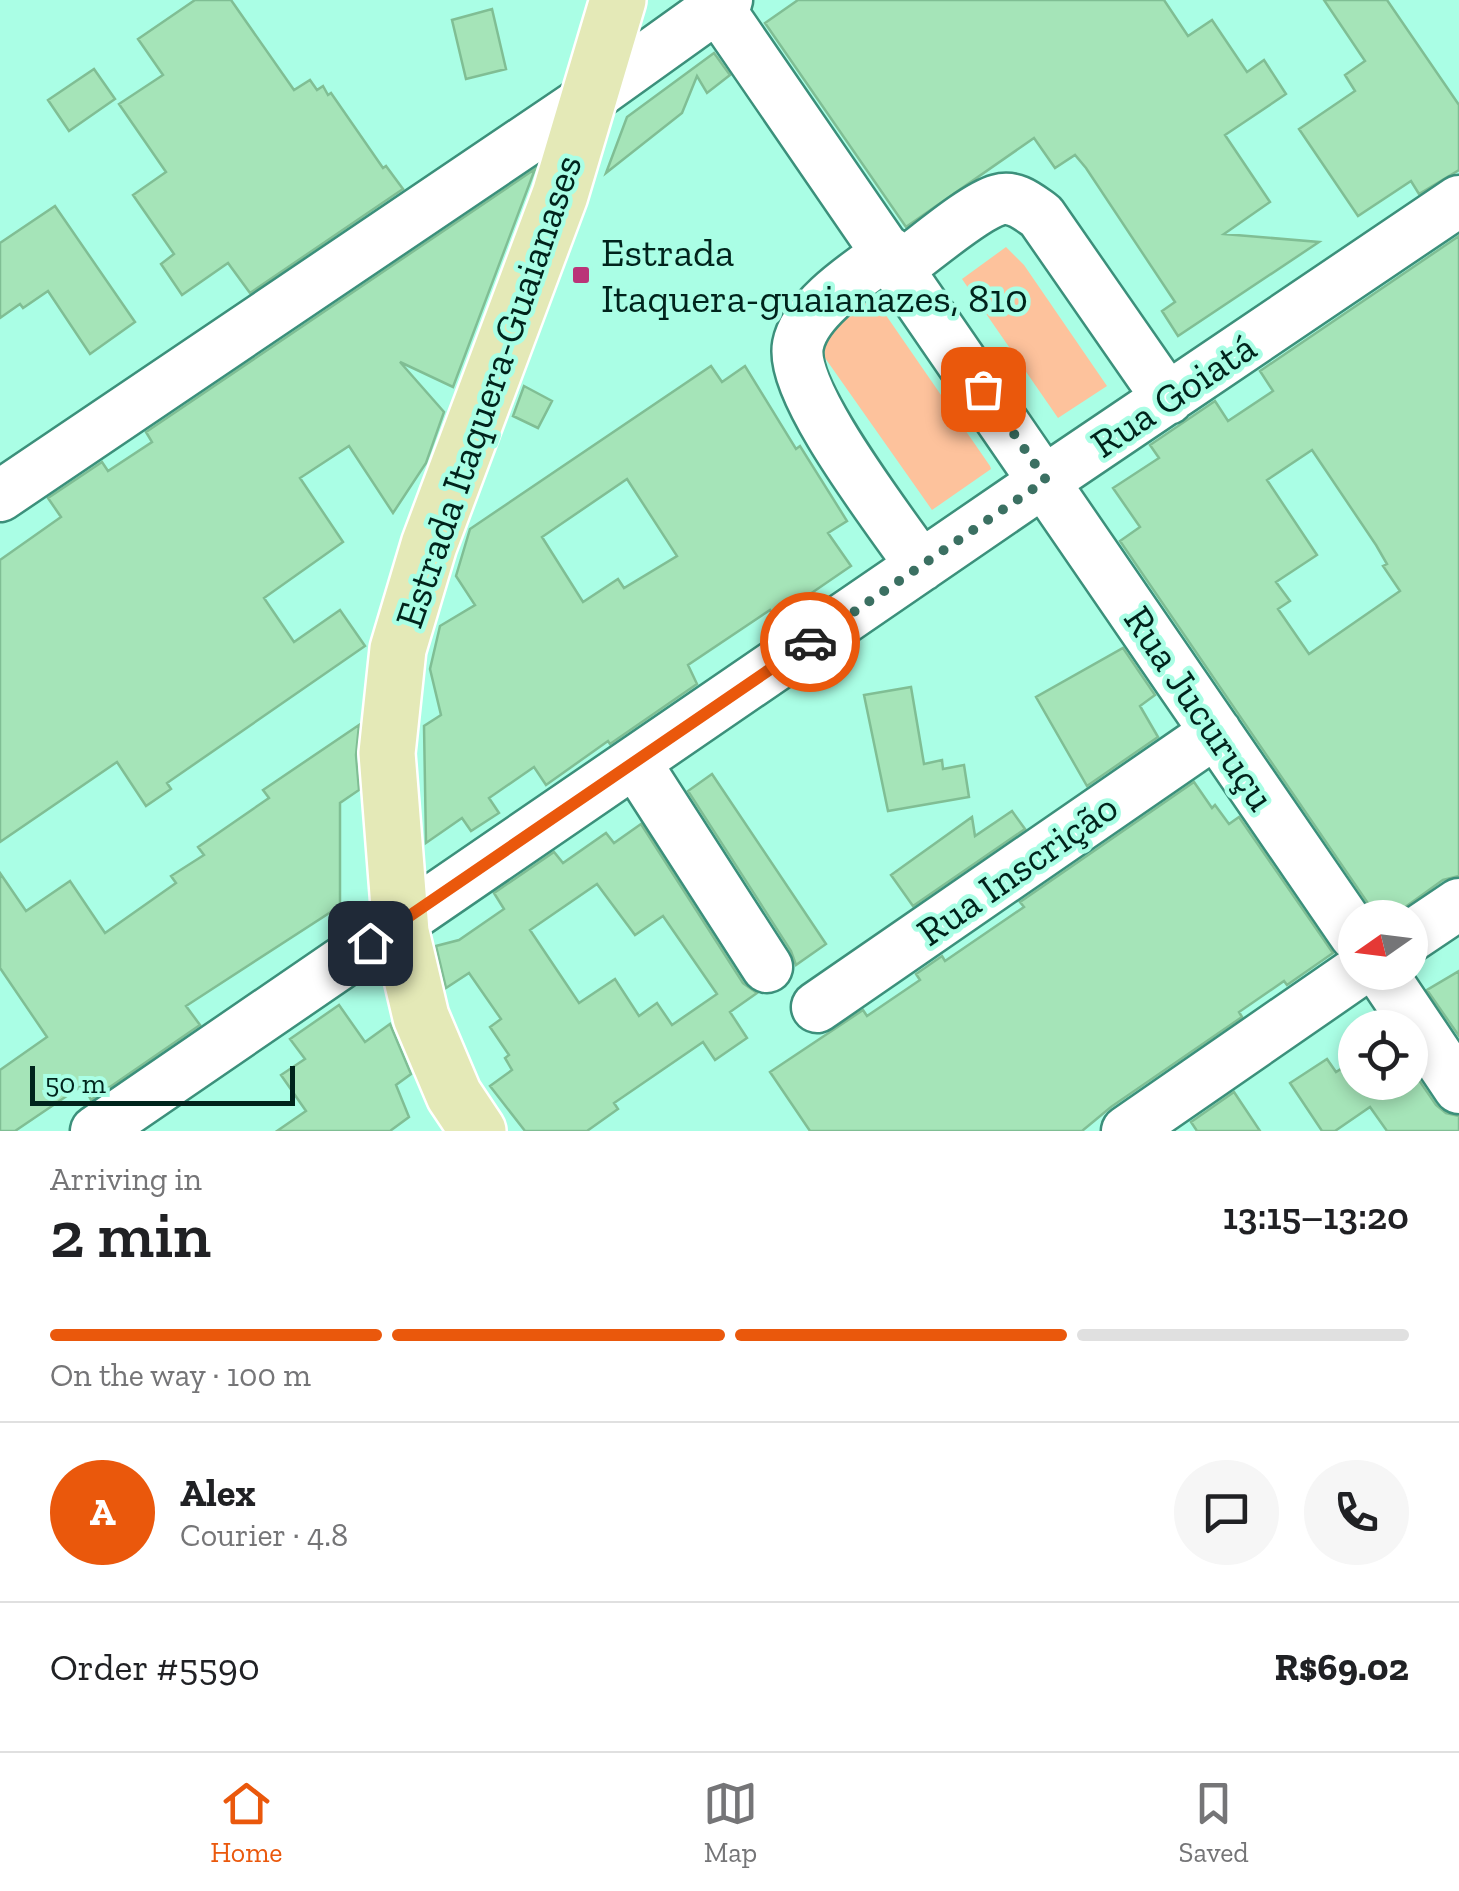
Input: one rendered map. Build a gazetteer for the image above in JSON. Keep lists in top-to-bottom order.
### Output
{
  "streets": {
    "main road": ["Estrada Itaquera-Guaianases"],
    "street": ["Rua Goiatá", "Rua Jucuruçu", "Rua Inscrição"]
  },
  "crossings": [
    ["Estrada Itaquera-Guaianases", "Rua Goiatá"],
    ["Rua Goiatá", "Rua Jucuruçu"],
    ["Rua Jucuruçu", "Rua Inscrição"]
  ],
  "places": {
    "transit": ["Estrada Itaquera-guaianazes, 810"]
  },
  "scale_bar": "50 m",
  "north": "left",
  "page": {
    "scale": "50 m",
    "heading": ["2 min", "Arriving in", "13:15–13:20"],
    "panel": [
      "Alex",
      "Courier · 4.8",
      "Order #5590",
      "R$69.02"
    ],
    "bar": "On the way · 100 m",
    "round": "A",
    "tabs": ["Home", "Map", "Saved"]
  }
}
